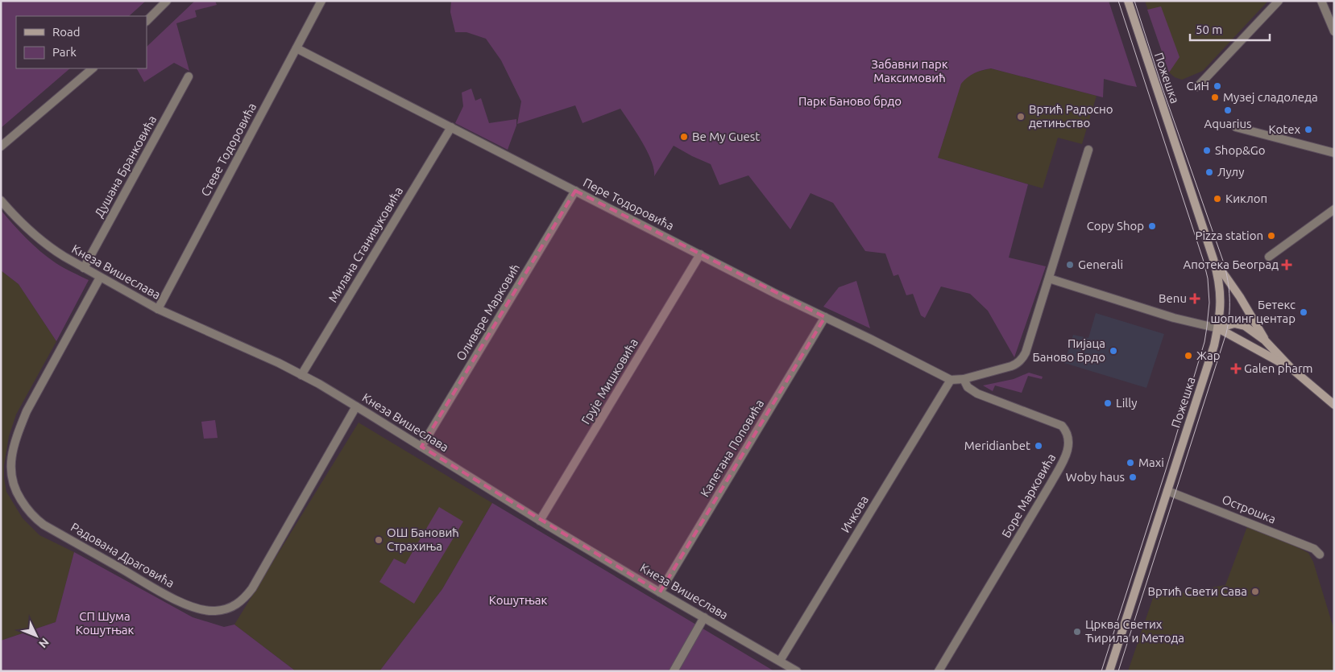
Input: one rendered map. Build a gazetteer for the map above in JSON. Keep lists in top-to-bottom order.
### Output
{
  "streets": {
    "main road": ["Пожешка"],
    "street": [
      "Стеве Тодоровића",
      "Душана Бранковића",
      "Пере Тодоровића",
      "Милана Станивуковића",
      "Кнеза Вишеслава",
      "Оливере Марковић",
      "Грује Мишковића",
      "Капетана Поповића",
      "Боре Марковића",
      "Острошка",
      "Ичкова",
      "Радована Драговића"
    ]
  },
  "crossings": [
    ["Пожешка", "Острошка"],
    ["Стеве Тодоровића", "Пере Тодоровића"],
    ["Стеве Тодоровића", "Кнеза Вишеслава"],
    ["Душана Бранковића", "Кнеза Вишеслава"],
    ["Пере Тодоровића", "Милана Станивуковића"],
    ["Пере Тодоровића", "Оливере Марковић"],
    ["Пере Тодоровића", "Грује Мишковића"],
    ["Пере Тодоровића", "Капетана Поповића"],
    ["Пере Тодоровића", "Ичкова"],
    ["Милана Станивуковића", "Кнеза Вишеслава"],
    ["Кнеза Вишеслава", "Оливере Марковић"],
    ["Кнеза Вишеслава", "Грује Мишковића"],
    ["Кнеза Вишеслава", "Капетана Поповића"],
    ["Кнеза Вишеслава", "Ичкова"],
    ["Кнеза Вишеслава", "Радована Драговића"]
  ],
  "parks": [
    "Забавни парк Максимовић",
    "Парк Баново брдо",
    "Кошутњак",
    "СП Шума Кошутњак"
  ],
  "places": {
    "other": [
      "СиН",
      "Музеј сладоледа",
      "Aquarius",
      "Вртић Радосно детињство",
      "Kotex",
      "Be My Guest",
      "Shop&Go",
      "Лулу",
      "Киклоп",
      "Copy Shop",
      "Pizza station",
      "Generali",
      "Бетекс шопинг центар",
      "Пијаца Баново Брдо",
      "Жар",
      "Lilly",
      "Meridianbet",
      "Maxi",
      "Woby haus",
      "ОШ Бановић Страхиња",
      "Вртић Свети Сава",
      "Црква Светих Ћирила и Метода"
    ],
    "health": ["Апотека Београд", "Benu", "Galen pharm"]
  },
  "legend": ["Road", "Park"],
  "scale_bar": "50 m",
  "north": "bottom right"
}
